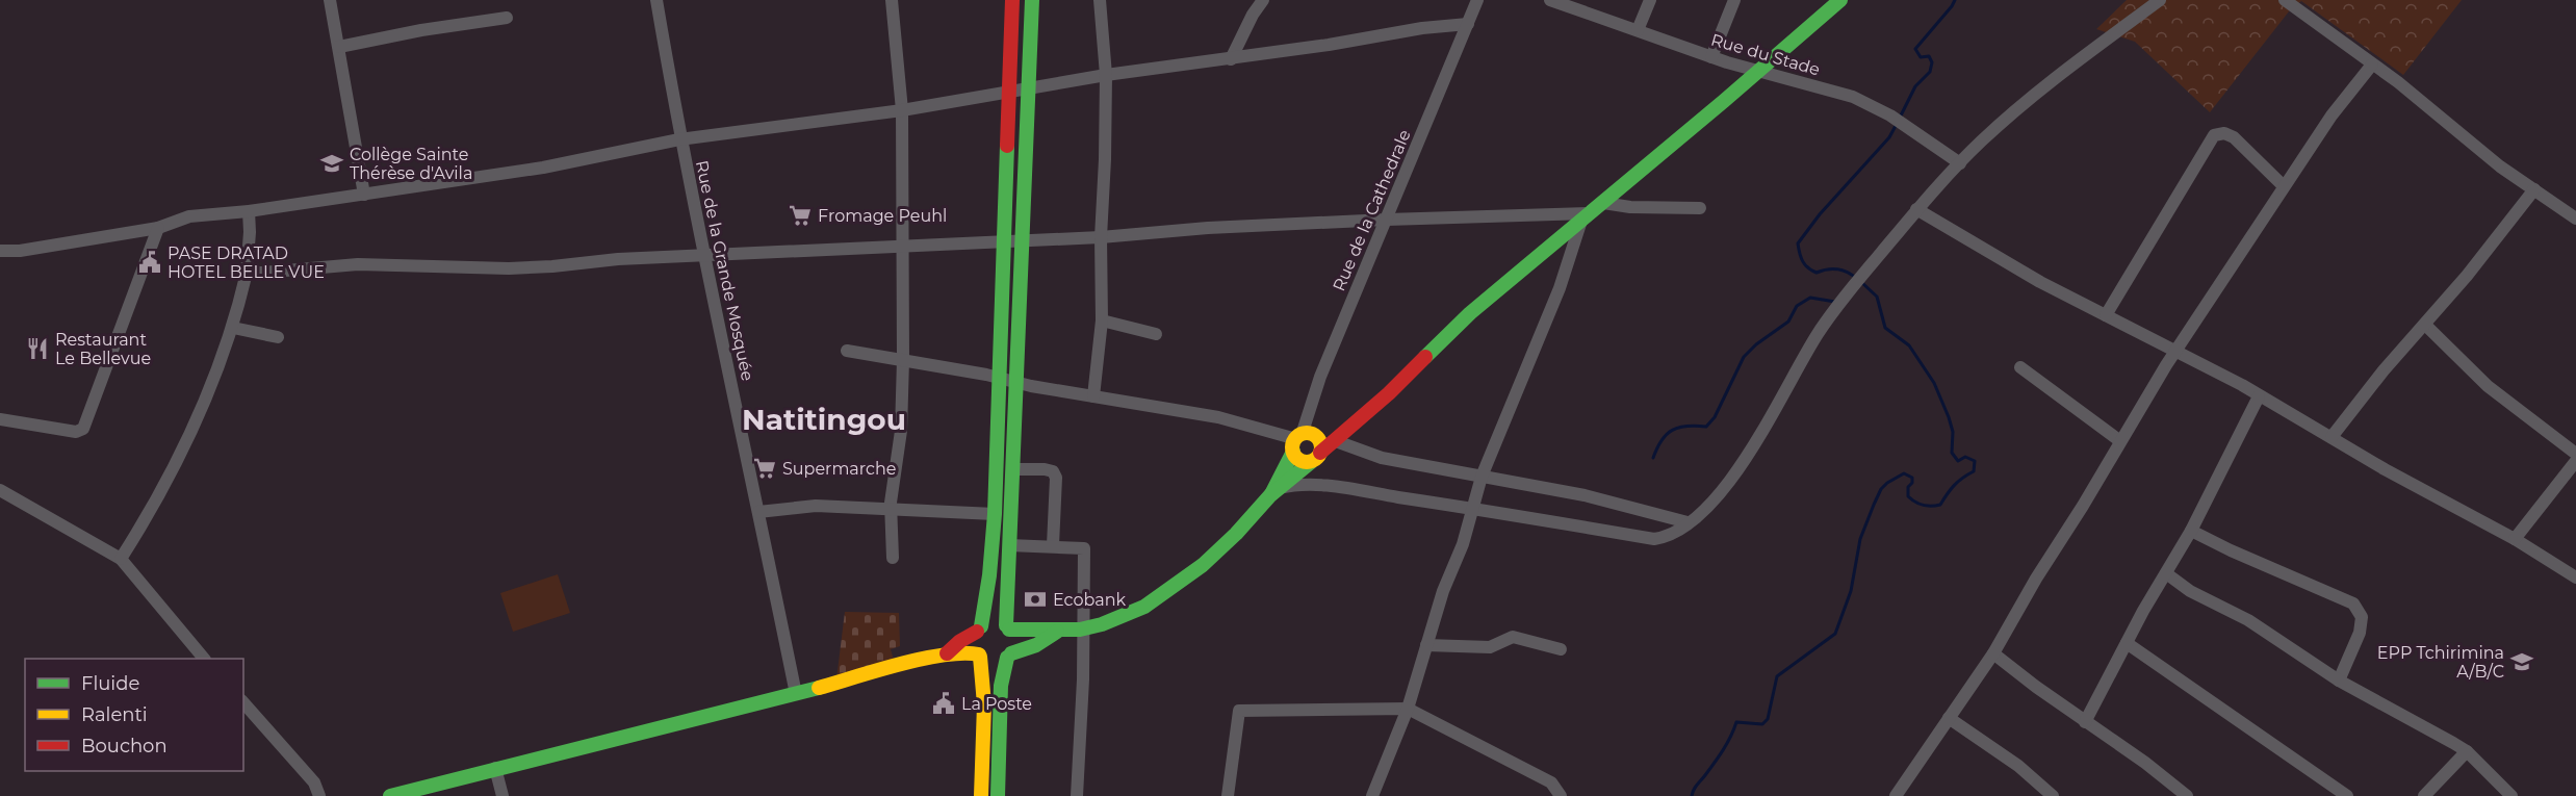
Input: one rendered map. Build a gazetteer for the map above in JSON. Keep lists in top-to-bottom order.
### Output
{
  "streets": {
    "street": ["Rue du Stade", "Rue de la Cathedrale", "Rue de la Grande Mosquée"]
  },
  "districts": ["Natitingou"],
  "places": {
    "school or university": ["Collège Sainte Thérèse d'Avila", "EPP Tchirimina A/B/C"],
    "supermarket": ["Fromage Peuhl", "Supermarche"],
    "public building": ["PASE DRATAD HOTEL BELLE VUE", "La Poste"],
    "restaurant": ["Restaurant Le Bellevue"],
    "bank": ["Ecobank"]
  },
  "legend": ["Fluide", "Ralenti", "Bouchon"]
}
